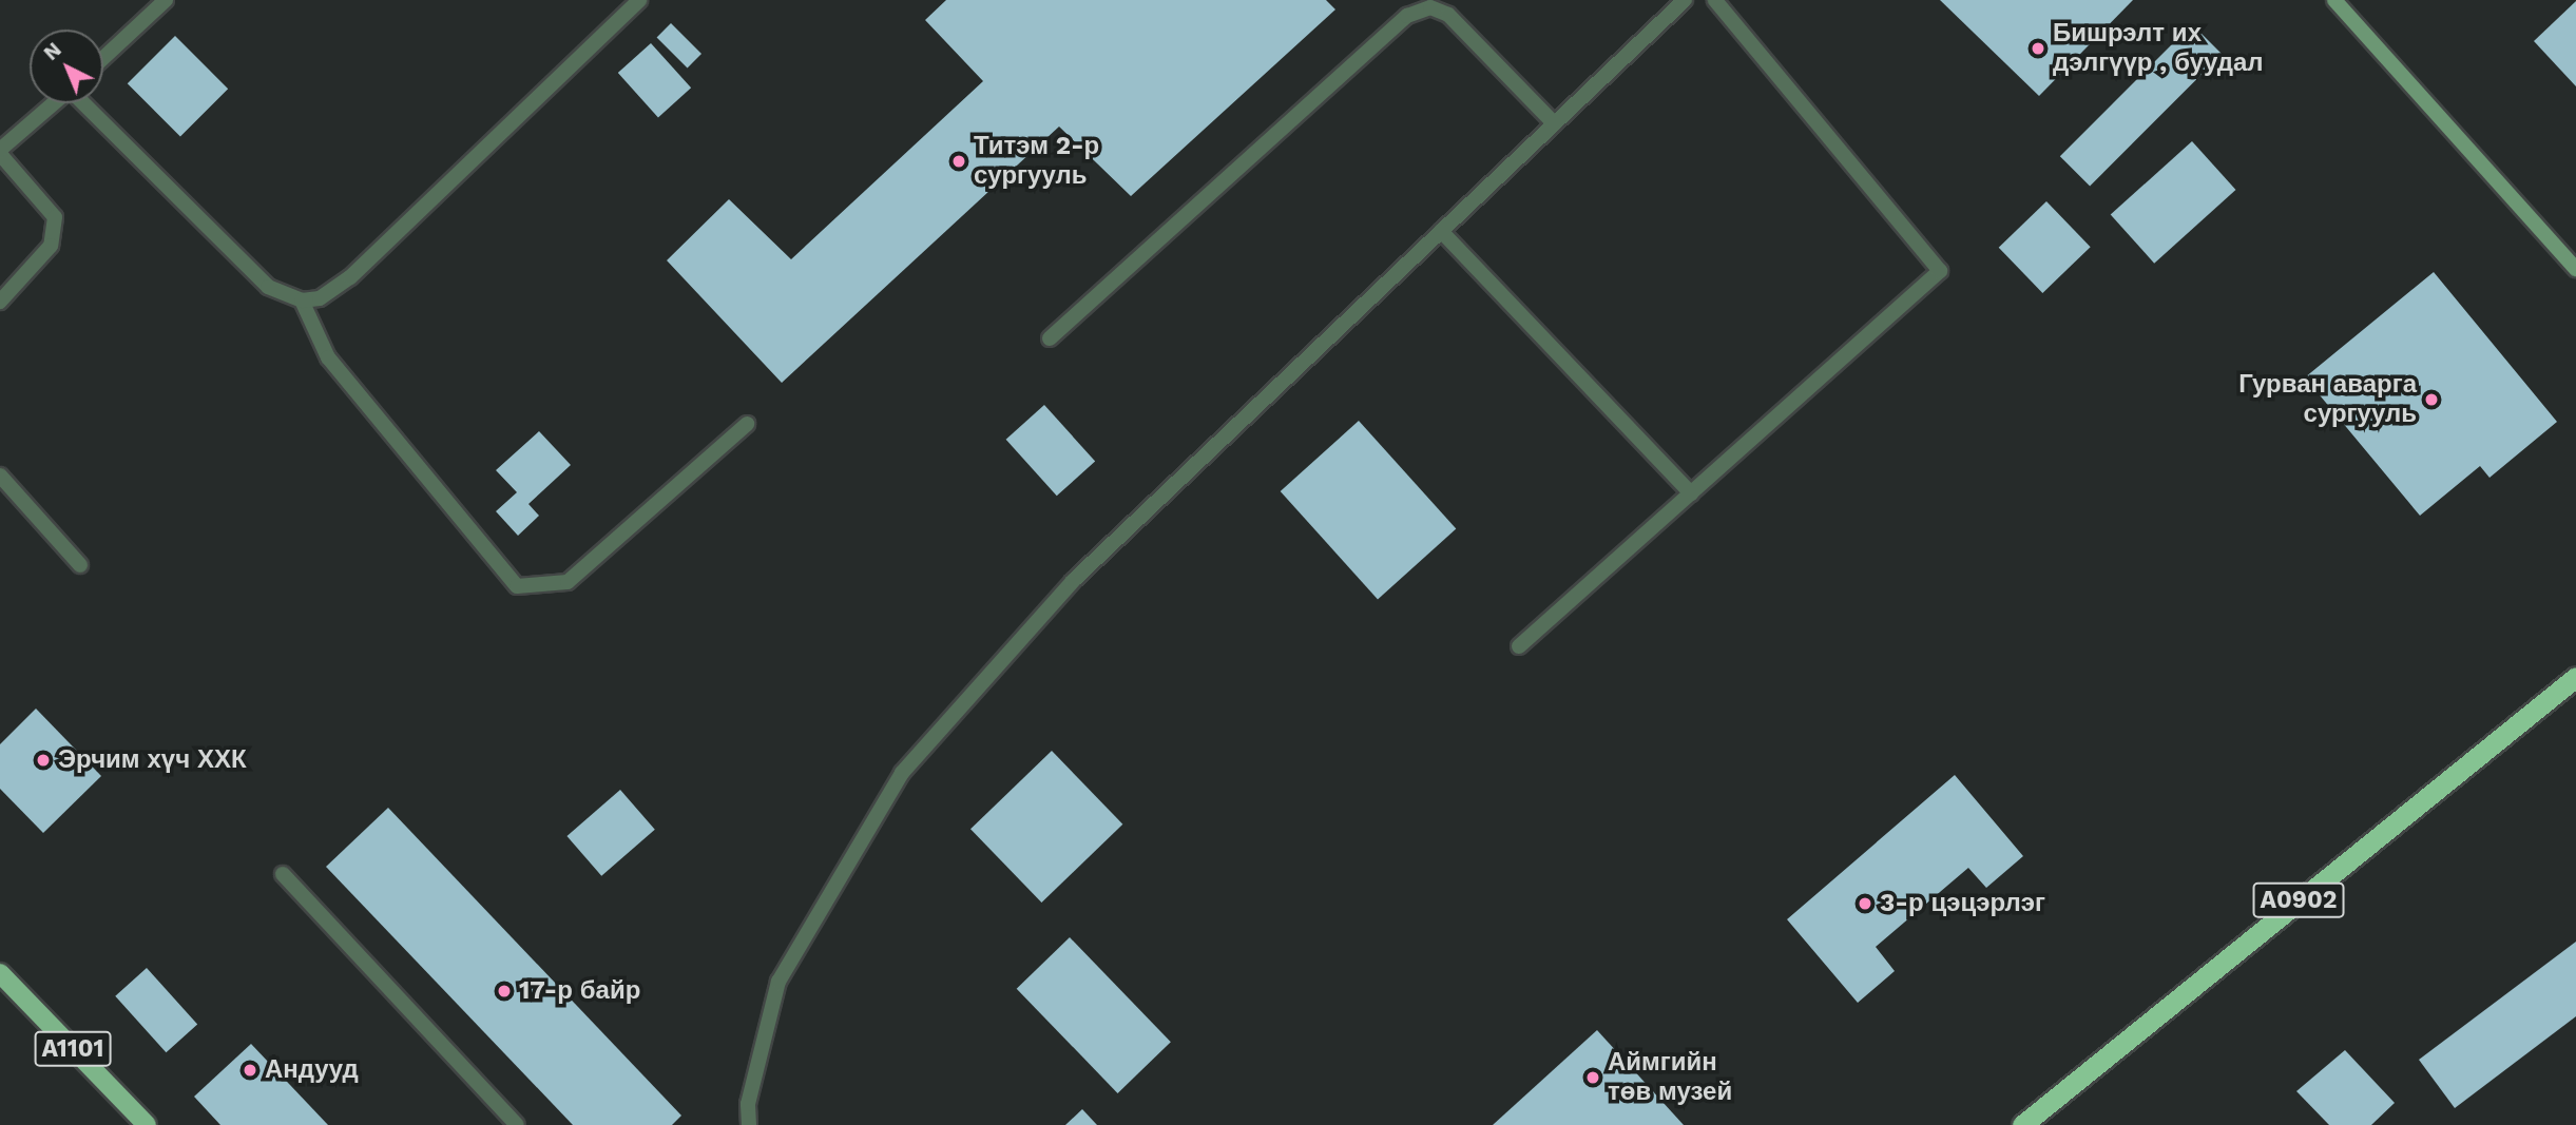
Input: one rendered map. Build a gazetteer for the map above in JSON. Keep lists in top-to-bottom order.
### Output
{
  "streets": {
    "highway": ["A0902"],
    "main road": ["A1101"]
  },
  "places": [
    "Бишрэлт их дэлгүүр , буудал",
    "Титэм 2-р сургууль",
    "Гурван аварга сургууль",
    "Эрчим хүч ХХК",
    "3-р цэцэрлэг",
    "17-р байр",
    "Андууд",
    "Аймгийн төв музей"
  ],
  "north": "top left"
}
